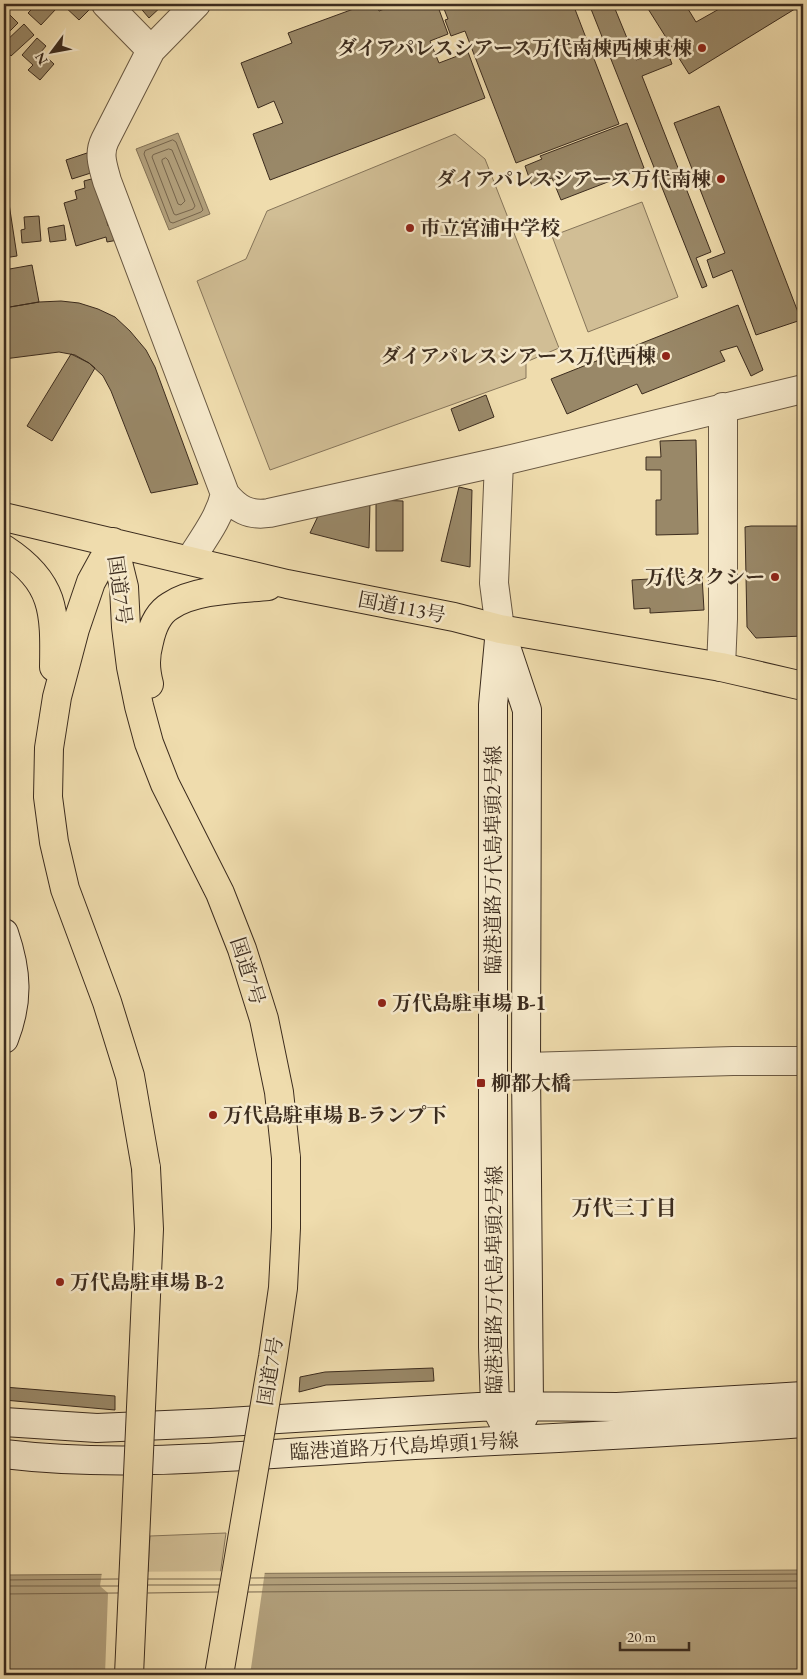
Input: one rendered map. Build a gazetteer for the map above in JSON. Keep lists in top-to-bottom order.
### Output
{
  "streets": {
    "highway": ["国道7号", "国道113号"],
    "street": ["臨港道路万代島埠頭2号線", "臨港道路万代島埠頭1号線"]
  },
  "crossings": [
    ["国道7号", "国道113号"],
    ["国道113号", "臨港道路万代島埠頭2号線"],
    ["臨港道路万代島埠頭2号線", "臨港道路万代島埠頭1号線"]
  ],
  "districts": ["万代三丁目"],
  "places": {
    "other": [
      "ダイアパレスシアース万代南棟西棟東棟",
      "ダイアパレスシアース万代南棟",
      "市立宮浦中学校",
      "ダイアパレスシアース万代西棟",
      "万代タクシー",
      "万代島駐車場 B-1",
      "万代島駐車場 B-ランプ下",
      "万代島駐車場 B-2"
    ],
    "transit": ["柳都大橋"]
  },
  "scale_bar": "20 m",
  "north": "bottom left"
}
